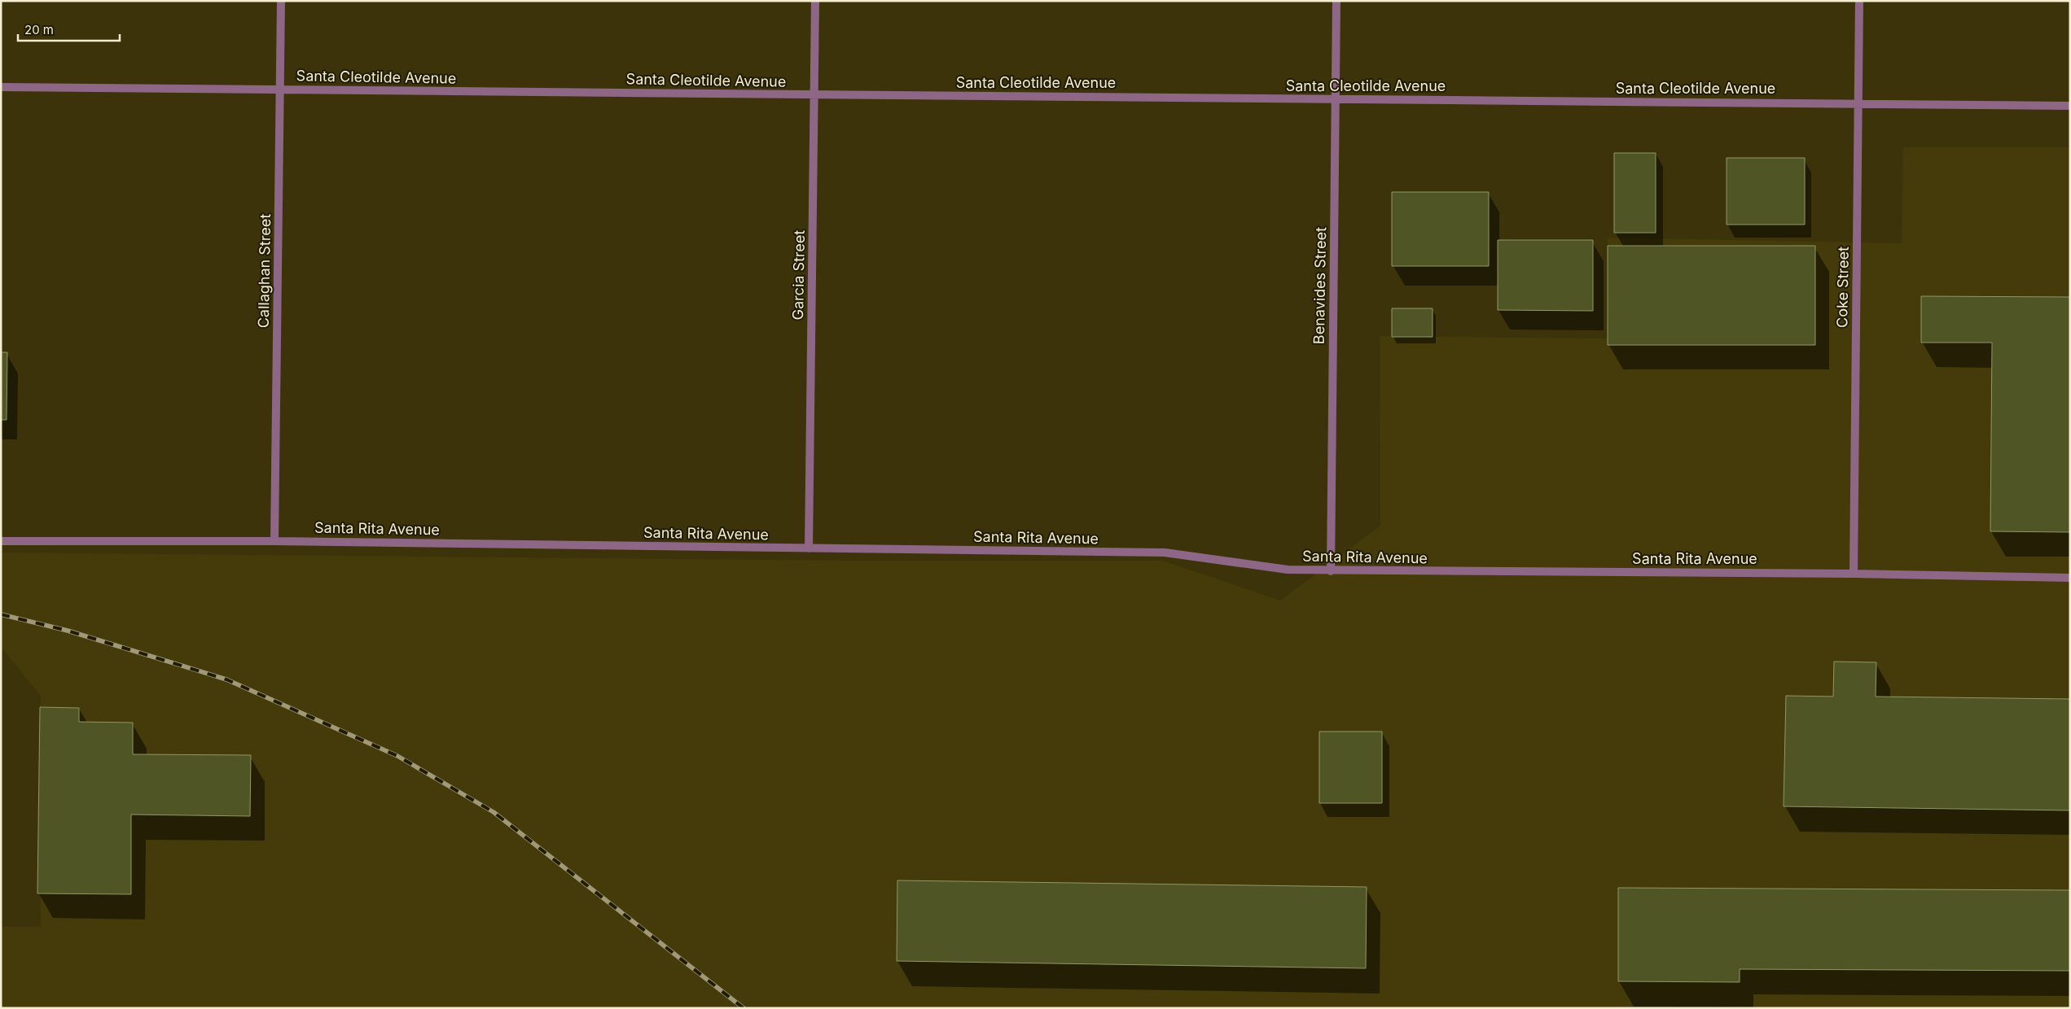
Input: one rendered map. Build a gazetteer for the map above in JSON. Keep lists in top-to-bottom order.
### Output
{
  "streets": {
    "street": [
      "Santa Cleotilde Avenue",
      "Callaghan Street",
      "Garcia Street",
      "Benavides Street",
      "Coke Street",
      "Santa Rita Avenue"
    ]
  },
  "crossings": [
    ["Santa Cleotilde Avenue", "Callaghan Street"],
    ["Santa Cleotilde Avenue", "Garcia Street"],
    ["Santa Cleotilde Avenue", "Benavides Street"],
    ["Santa Cleotilde Avenue", "Coke Street"],
    ["Callaghan Street", "Santa Rita Avenue"],
    ["Garcia Street", "Santa Rita Avenue"],
    ["Benavides Street", "Santa Rita Avenue"],
    ["Coke Street", "Santa Rita Avenue"]
  ],
  "scale_bar": "20 m"
}
